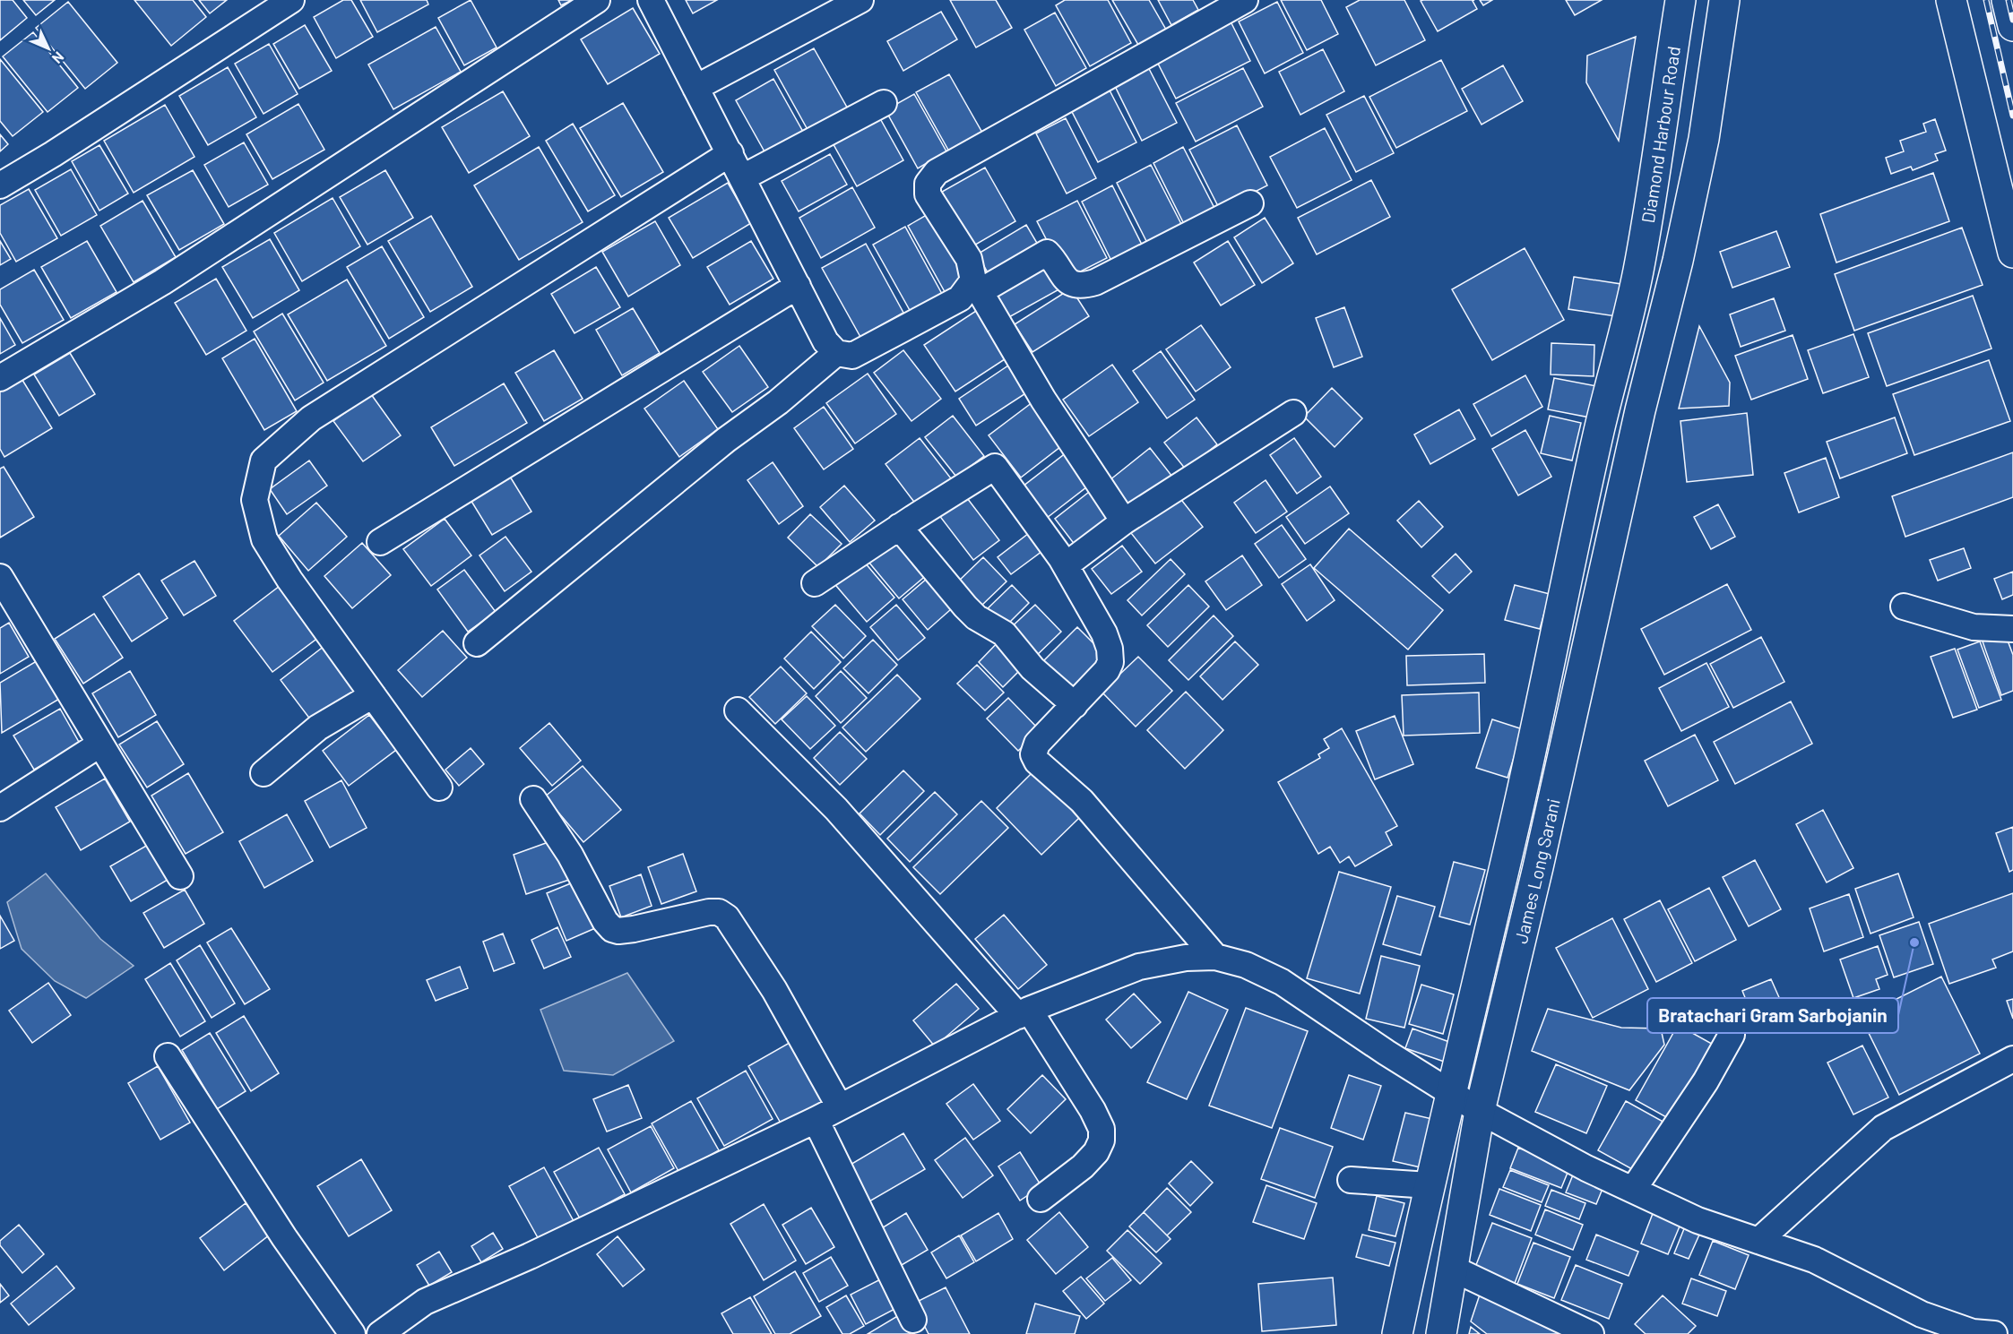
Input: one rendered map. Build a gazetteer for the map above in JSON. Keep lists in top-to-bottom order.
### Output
{
  "streets": {
    "main road": ["Diamond Harbour Road", "James Long Sarani"]
  },
  "places": ["Bratachari Gram Sarbojanin"],
  "north": "bottom right"
}
